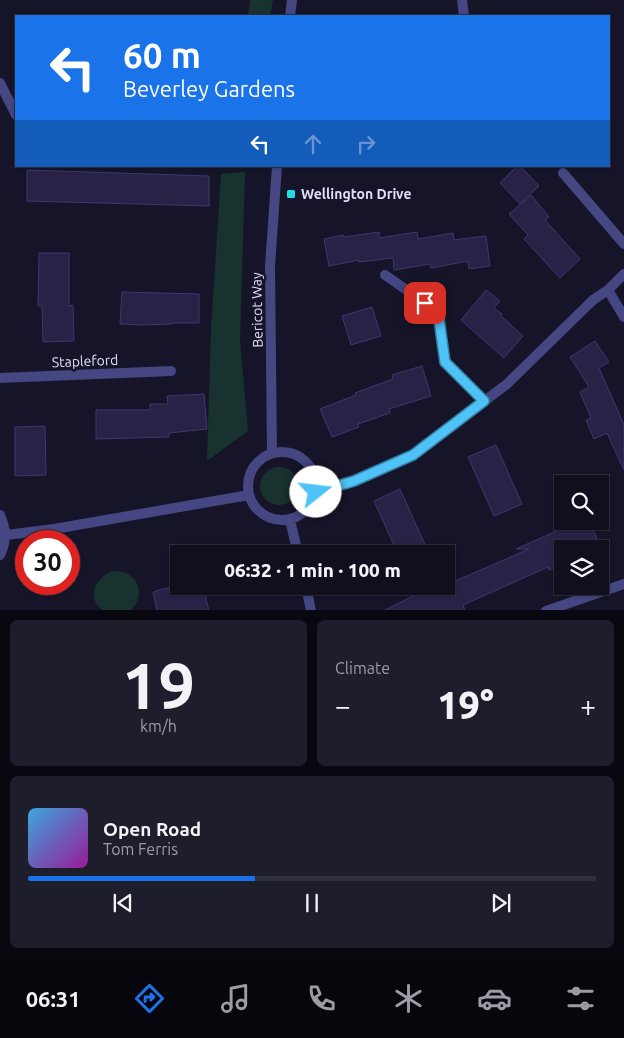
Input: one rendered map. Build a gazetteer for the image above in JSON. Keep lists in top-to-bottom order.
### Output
{
  "streets": {
    "street": ["Bericot Way", "Stapleford"]
  },
  "places": {
    "transit": ["Wellington Drive"]
  },
  "page": {
    "turn": ["60 m", "Beverley Gardens"],
    "limit": "30",
    "trip": "06:32 · 1 min · 100 m",
    "tile": [
      ["19", "km/h"],
      "Climate"
    ],
    "heat": ["−", "19°", "+"],
    "song": ["Open Road", "Tom Ferris"],
    "tabs": "06:31"
  }
}
